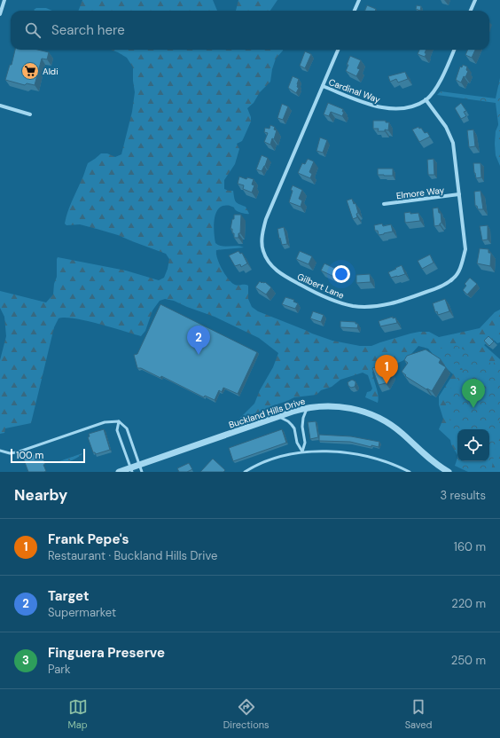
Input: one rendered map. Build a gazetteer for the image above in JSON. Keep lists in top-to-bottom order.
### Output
{
  "streets": {
    "street": [
      "Cardinal Way",
      "Elmore Way",
      "Gilbert Lane",
      "Buckland Hills Drive"
    ]
  },
  "crossings": [
    ["Cardinal Way", "Gilbert Lane"],
    ["Elmore Way", "Gilbert Lane"]
  ],
  "places": {
    "supermarket": ["Aldi"]
  },
  "scale_bar": "100 m",
  "page": {
    "search": "Search here",
    "pins": ["2", "1", "3"],
    "scale": "100 m",
    "heading": ["Nearby", "3 results"],
    "list": [
      {
        "mark": "1",
        "name": "Frank Pepe's",
        "note": "Restaurant · Buckland Hills Drive",
        "value": "160 m"
      },
      {
        "mark": "2",
        "name": "Target",
        "note": "Supermarket",
        "value": "220 m"
      },
      {
        "mark": "3",
        "name": "Finguera Preserve",
        "note": "Park",
        "value": "250 m"
      }
    ],
    "nav": ["Map", "Directions", "Saved"]
  }
}
